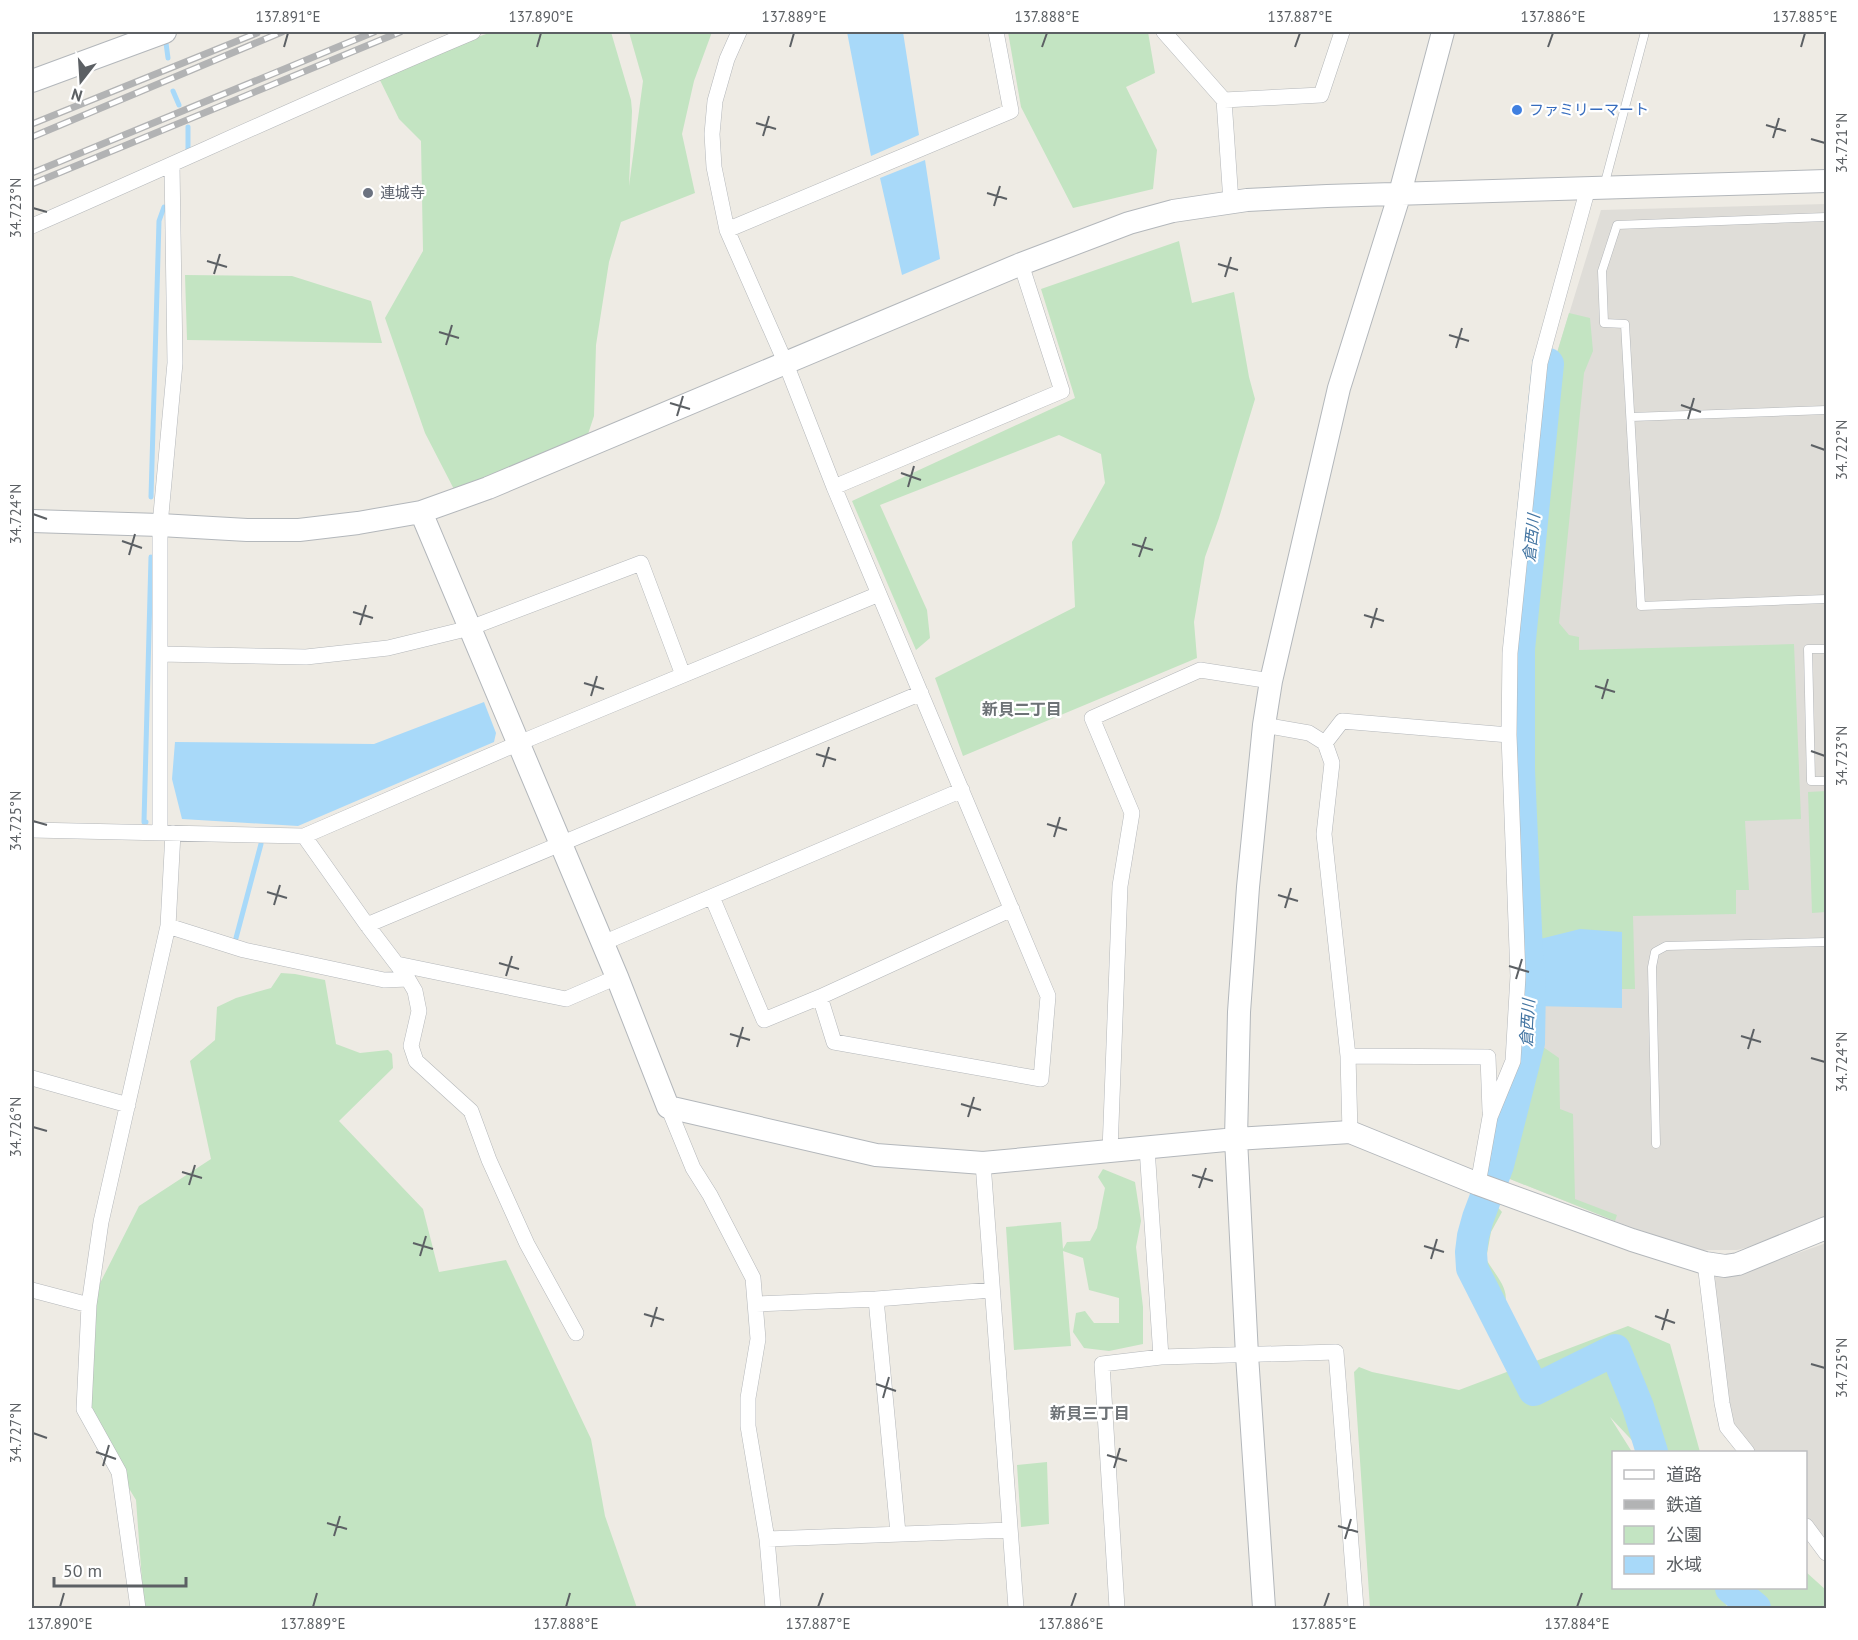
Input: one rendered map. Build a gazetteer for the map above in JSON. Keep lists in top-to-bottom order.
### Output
{
  "districts": ["新貝二丁目", "新貝三丁目"],
  "water": ["倉西川"],
  "places": ["ファミリーマート", "連城寺"],
  "legend": [
    "道路",
    "鉄道",
    "公園",
    "水域"
  ],
  "scale_bar": "50 m",
  "north": "bottom",
  "coordinates": [
    "137.891°E",
    "137.890°E",
    "137.889°E",
    "137.888°E",
    "137.887°E",
    "137.886°E",
    "137.885°E",
    "34.721°N",
    "34.723°N",
    "34.722°N",
    "34.724°N",
    "34.725°N",
    "34.726°N",
    "34.727°N",
    "137.884°E"
  ]
}
